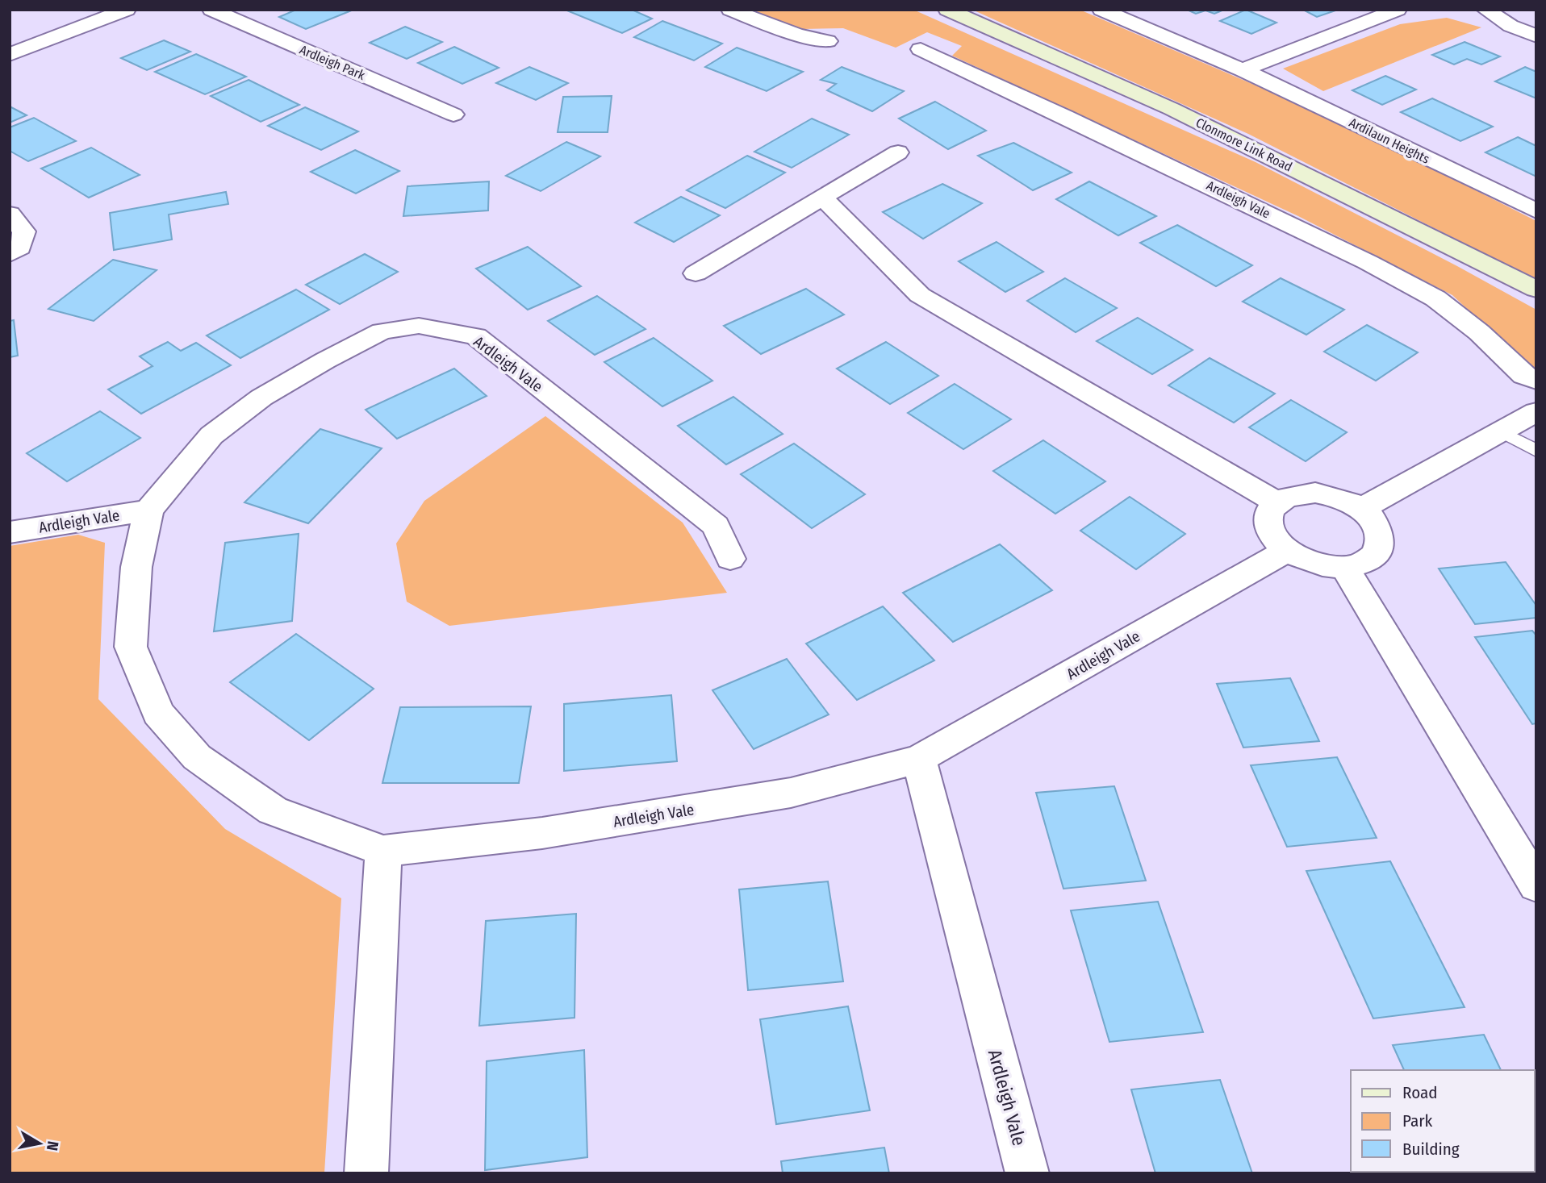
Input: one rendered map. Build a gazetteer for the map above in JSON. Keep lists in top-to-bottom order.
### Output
{
  "streets": {
    "main road": ["Clonmore Link Road"],
    "street": ["Ardleigh Park", "Ardilaun Heights", "Ardleigh Vale"]
  },
  "legend": ["Road", "Park", "Building"],
  "north": "right"
}
